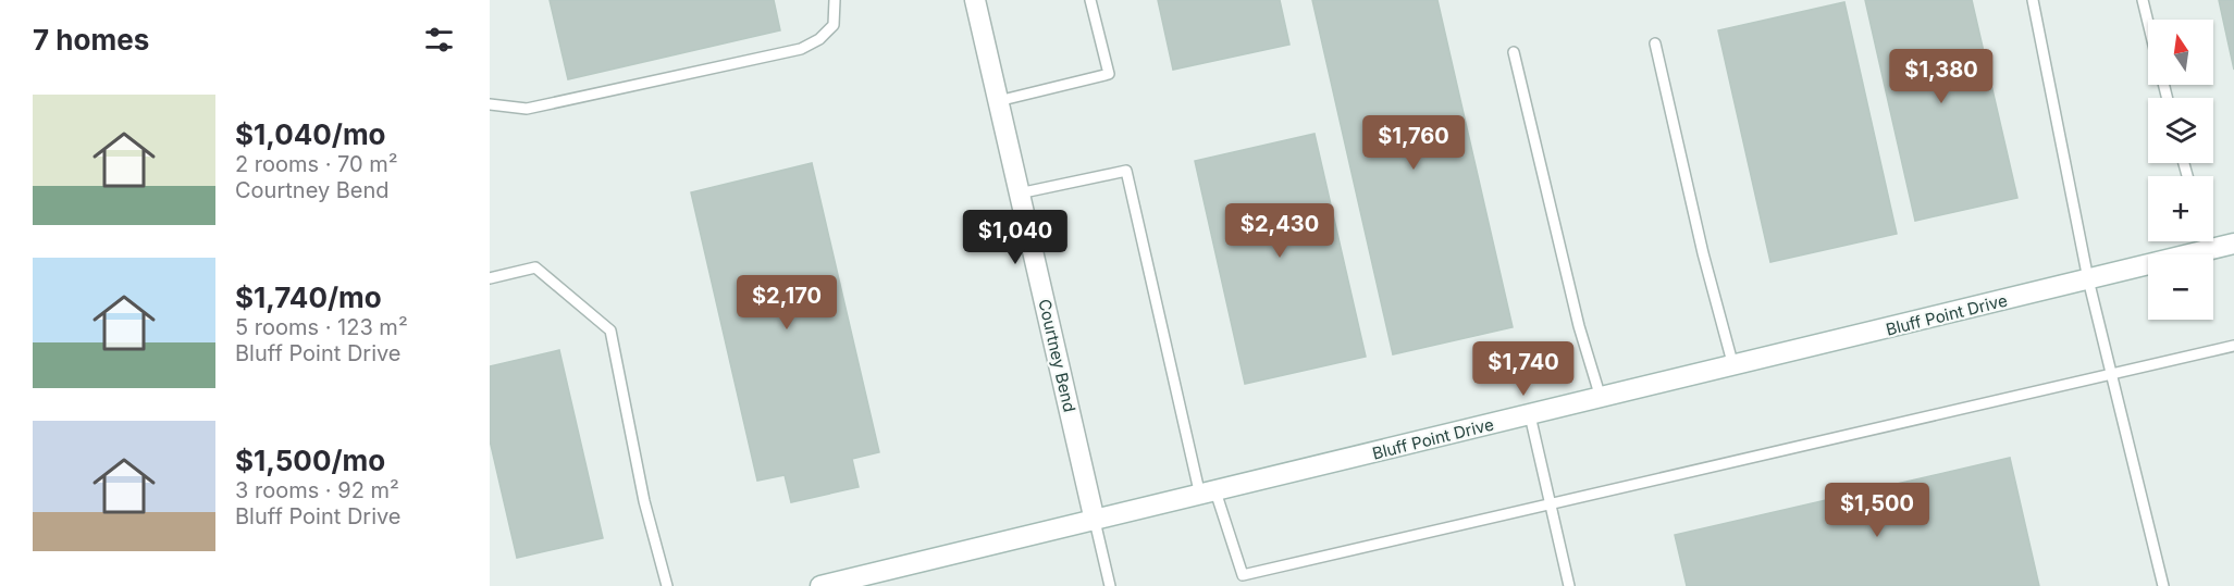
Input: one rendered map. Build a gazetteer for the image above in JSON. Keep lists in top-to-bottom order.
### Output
{
  "streets": {
    "street": ["Bluff Point Drive", "Courtney Bend"]
  },
  "crossings": [
    ["Bluff Point Drive", "Courtney Bend"]
  ],
  "north": "top",
  "page": {
    "heading": "7 homes",
    "map_buttons": ["+", "−"],
    "price": [
      "$1,380",
      "$1,760",
      "$2,430",
      "$1,040",
      "$2,170",
      "$1,740",
      "$1,500"
    ],
    "list": [
      {
        "name": "$1,040/mo",
        "note": "2 rooms · 70 m² · Courtney Bend"
      },
      {
        "name": "$1,740/mo",
        "note": "5 rooms · 123 m² · Bluff Point Drive"
      },
      {
        "name": "$1,500/mo",
        "note": "3 rooms · 92 m² · Bluff Point Drive"
      }
    ]
  }
}
